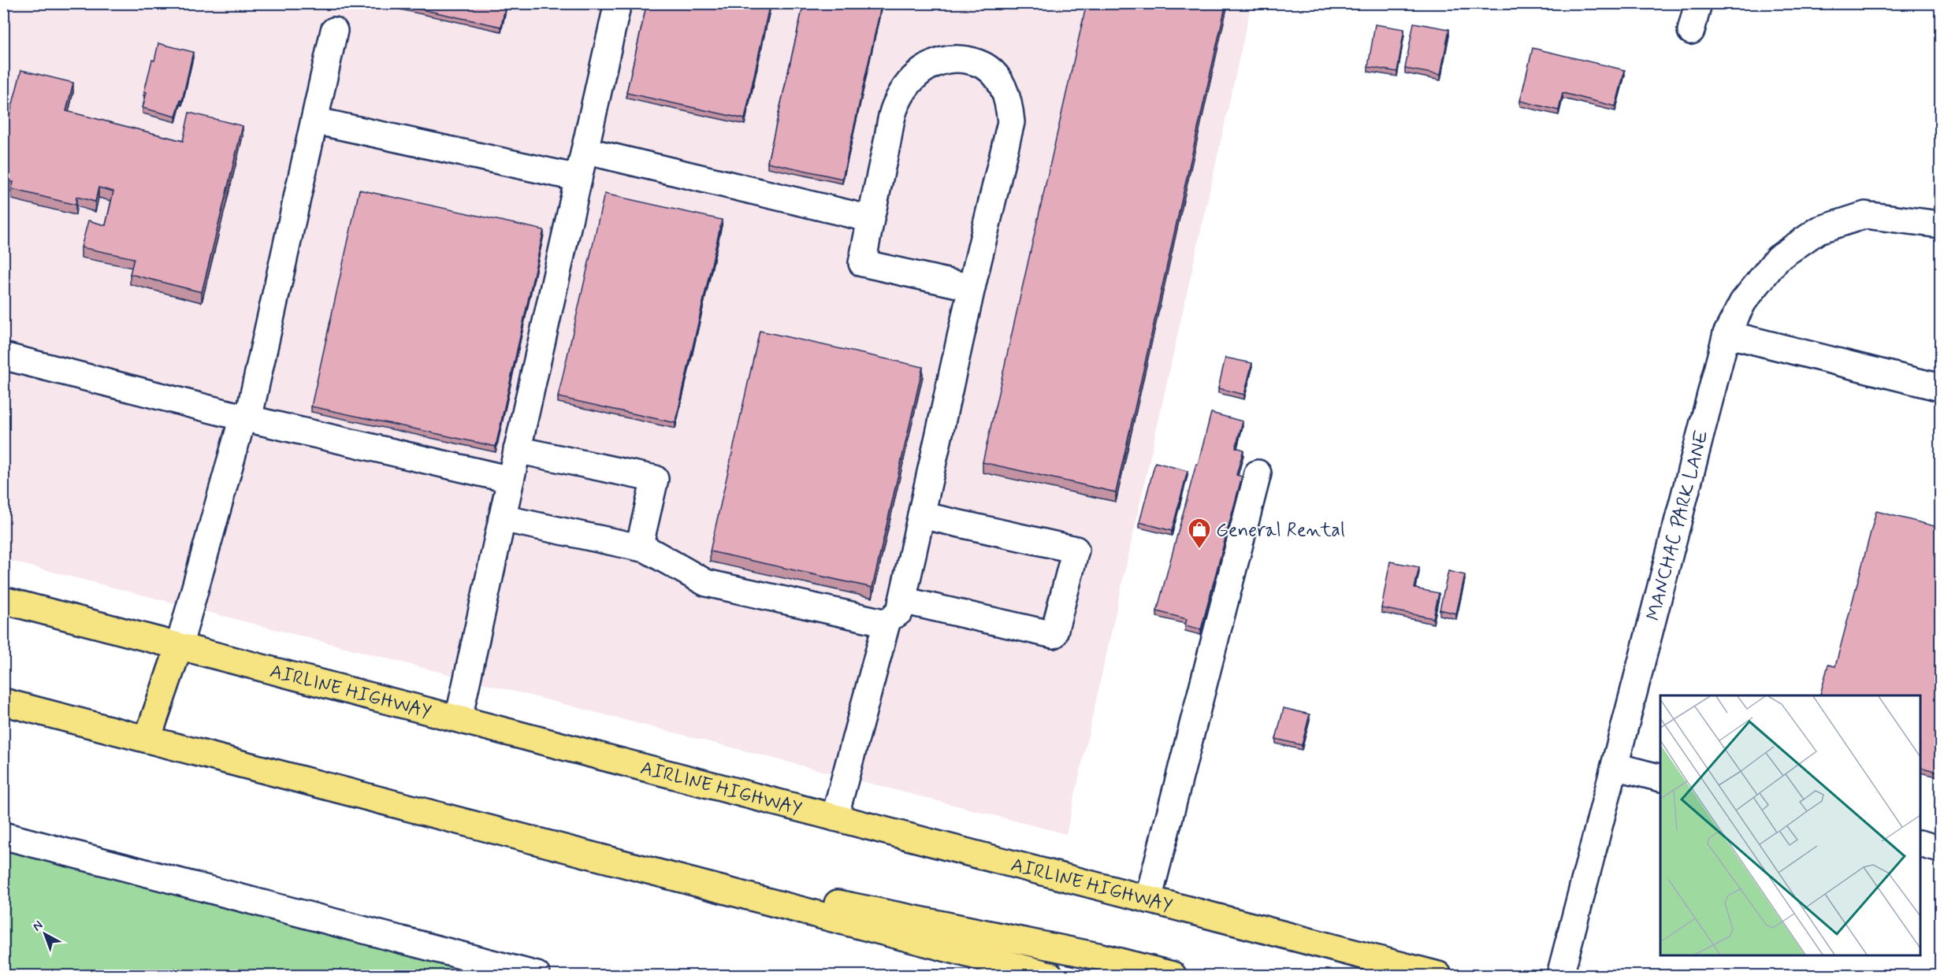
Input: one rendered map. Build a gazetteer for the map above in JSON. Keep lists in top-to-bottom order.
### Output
{
  "streets": {
    "highway": ["AIRLINE HIGHWAY"],
    "street": ["MANCHAC PARK LANE"]
  },
  "places": {
    "shop": ["General Rental"]
  },
  "north": "top left"
}
